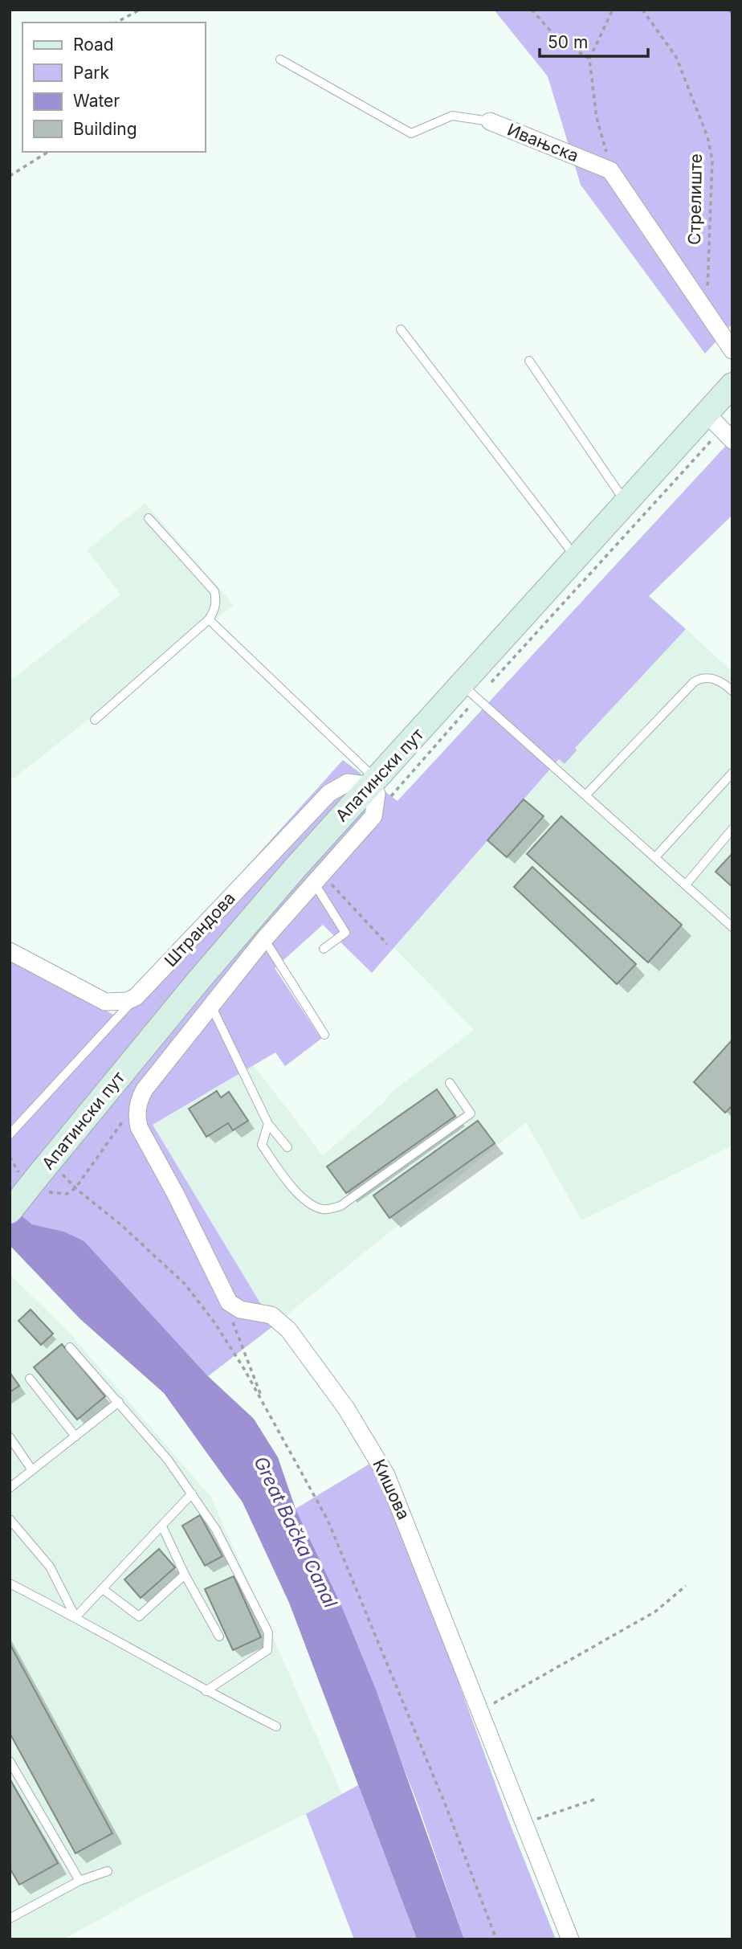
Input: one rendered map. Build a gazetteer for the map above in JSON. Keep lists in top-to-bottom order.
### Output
{
  "streets": {
    "main road": ["Апатински пут"],
    "street": ["Ивањска", "Штрандова", "Кишова"],
    "path": ["Стрелиште"]
  },
  "crossings": [
    ["Апатински пут", "Штрандова"]
  ],
  "water": ["Great Bačka Canal"],
  "legend": [
    "Road",
    "Park",
    "Water",
    "Building"
  ],
  "scale_bar": "50 m"
}
